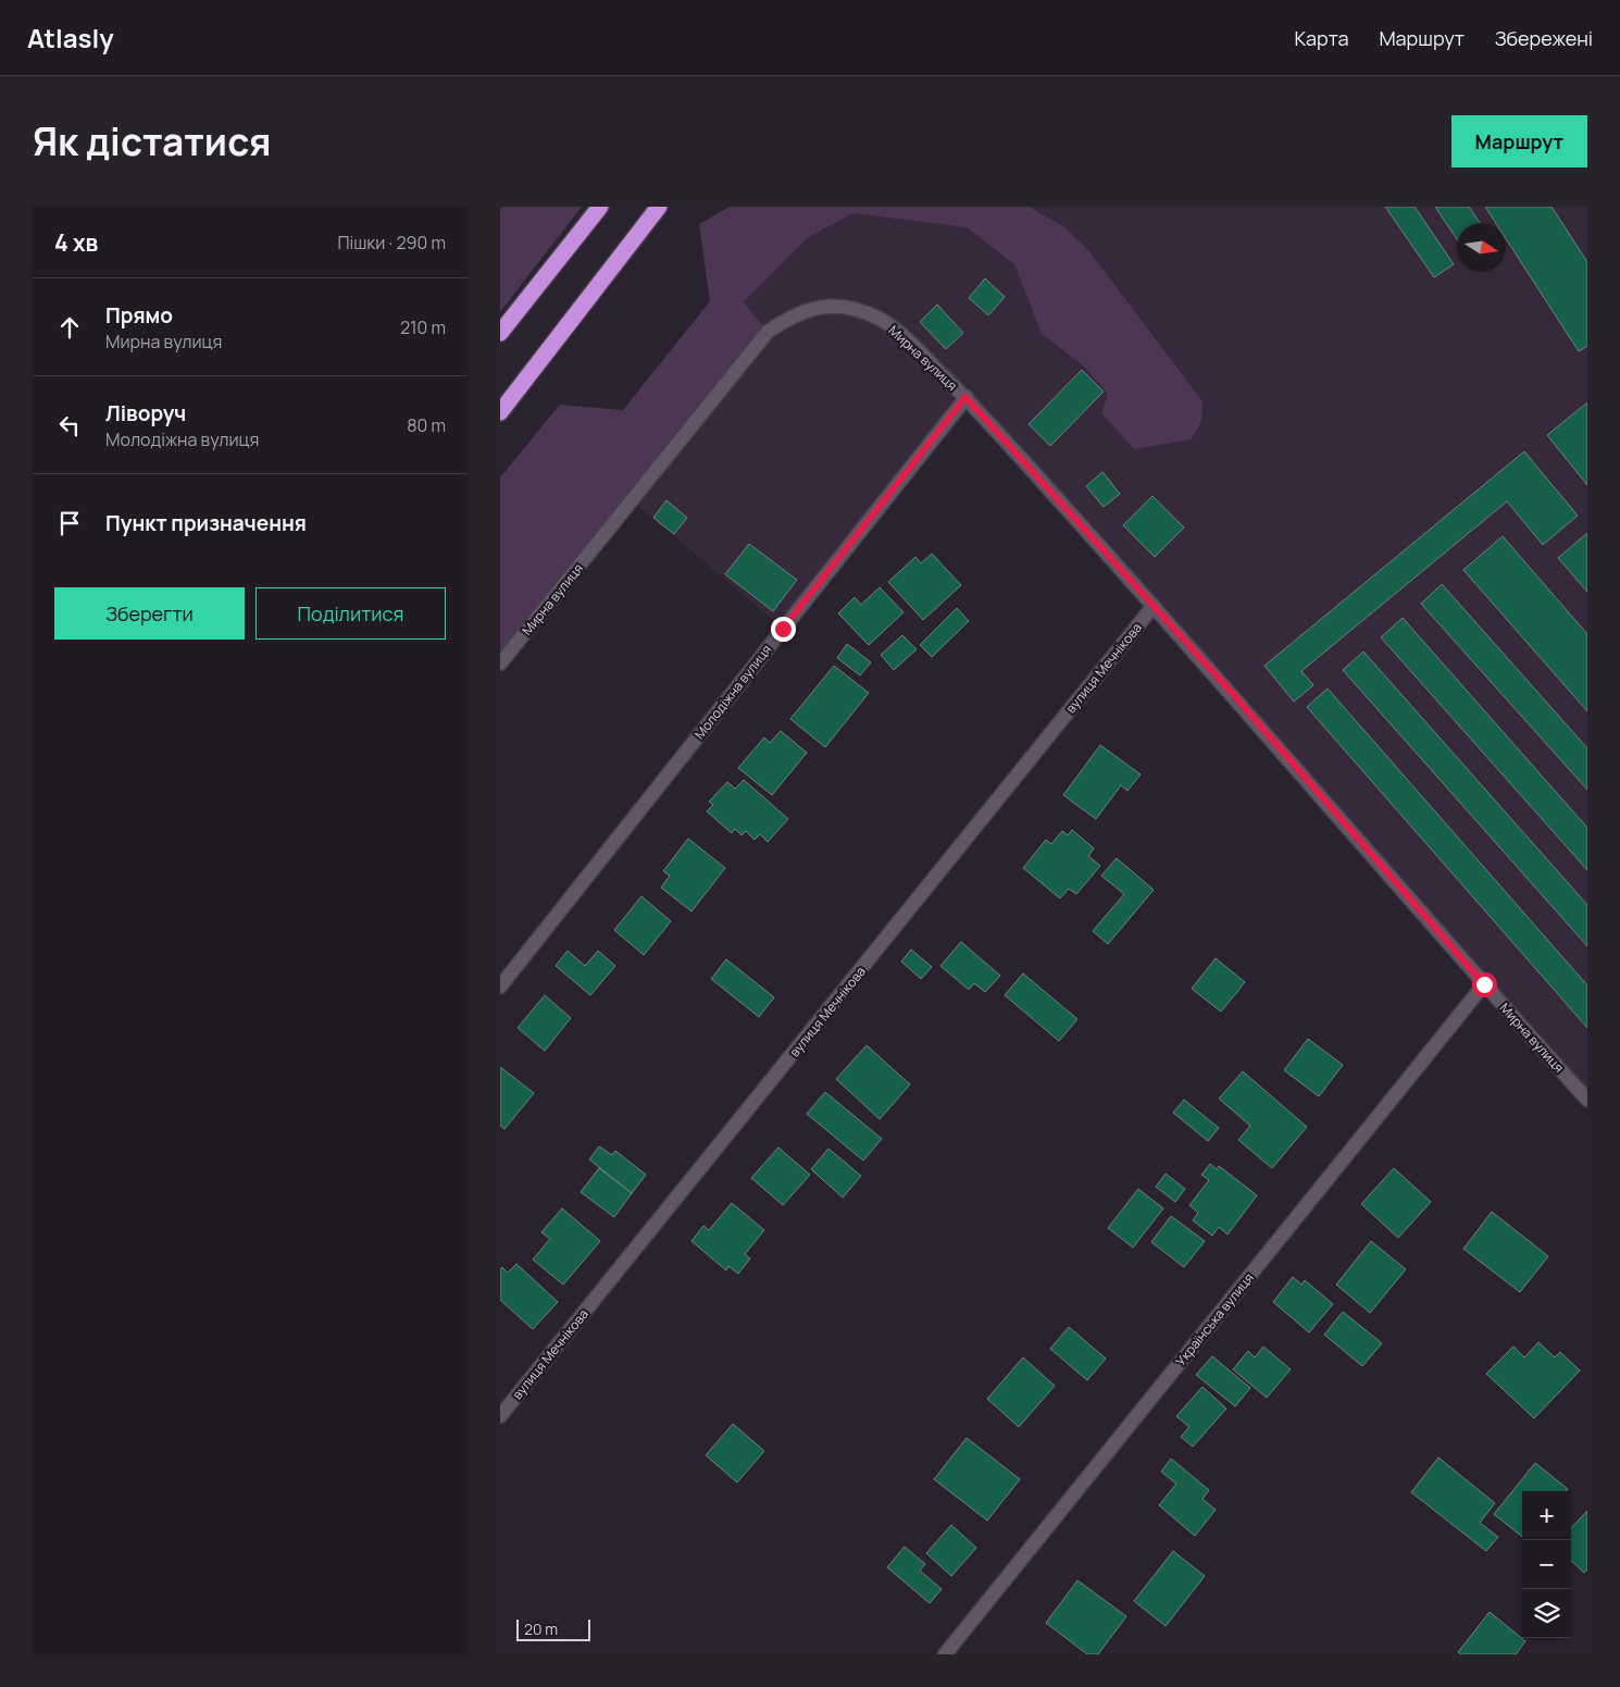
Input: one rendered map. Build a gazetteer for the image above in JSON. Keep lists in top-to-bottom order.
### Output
{
  "streets": {
    "street": [
      "Мирна вулиця",
      "вулиця Мечнікова",
      "Молодіжна вулиця",
      "Українська вулиця"
    ]
  },
  "crossings": [
    ["Мирна вулиця", "вулиця Мечнікова"],
    ["Мирна вулиця", "Молодіжна вулиця"],
    ["Мирна вулиця", "Українська вулиця"]
  ],
  "scale_bar": "20 m",
  "north": "right",
  "page": {
    "header": "Atlasly",
    "nav": ["Карта", "Маршрут", "Збережені"],
    "title": "Як дістатися",
    "buttons": [
      "Маршрут",
      ["Зберегти", "Поділитися"]
    ],
    "heading": ["4 хв", "Пішки · 290 m"],
    "list": [
      ["Прямо", "Мирна вулиця", "210 m"],
      ["Ліворуч", "Молодіжна вулиця", "80 m"],
      "Пункт призначення"
    ],
    "map_buttons": ["+", "−"],
    "scale": "20 m"
  }
}
